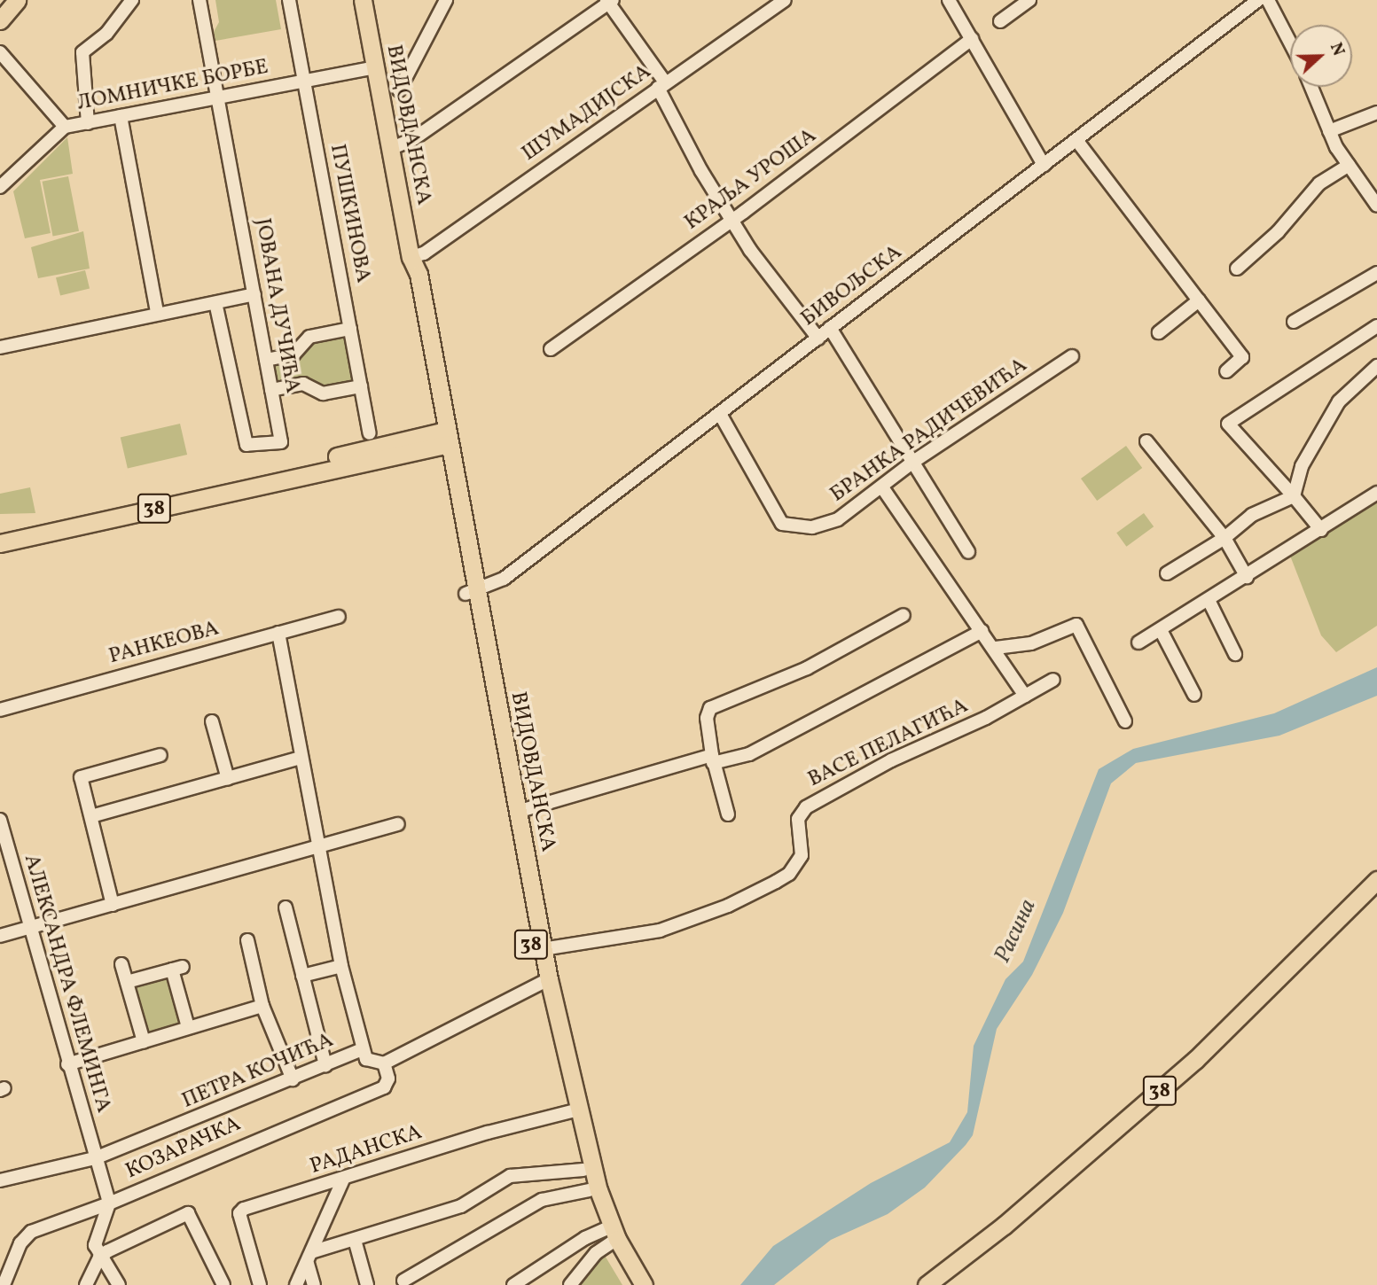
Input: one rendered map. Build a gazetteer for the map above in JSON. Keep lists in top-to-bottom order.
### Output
{
  "streets": {
    "main road": ["ВИДОВДАНСКА", "38"],
    "street": [
      "ЛОМНИЧКЕ БОРБЕ",
      "ШУМАДИЈСКА",
      "КРАЉА УРОША",
      "ПУШКИНОВА",
      "БИВОЉСКА",
      "ЈОВАНА ДУЧИЋА",
      "БРАНКА РАДИЧЕВИЋА",
      "РАНКЕОВА",
      "ВАСЕ ПЕЛАГИЋА",
      "АЛЕКСАНДРА ФЛЕМИНГА",
      "ПЕТРА КОЧИЋА",
      "КОЗАРАЧКА",
      "РАДАНСКА"
    ]
  },
  "crossings": [
    ["ЛОМНИЧКЕ БОРБЕ", "ВИДОВДАНСКА"],
    ["ЛОМНИЧКЕ БОРБЕ", "ПУШКИНОВА"],
    ["ЛОМНИЧКЕ БОРБЕ", "ЈОВАНА ДУЧИЋА"],
    ["ШУМАДИЈСКА", "ВИДОВДАНСКА"],
    ["ВИДОВДАНСКА", "БИВОЉСКА"],
    ["ВИДОВДАНСКА", "38"],
    ["ВИДОВДАНСКА", "ВАСЕ ПЕЛАГИЋА"],
    ["ВИДОВДАНСКА", "РАДАНСКА"],
    ["БИВОЉСКА", "БРАНКА РАДИЧЕВИЋА"],
    ["АЛЕКСАНДРА ФЛЕМИНГА", "ПЕТРА КОЧИЋА"],
    ["АЛЕКСАНДРА ФЛЕМИНГА", "КОЗАРАЧКА"],
    ["ПЕТРА КОЧИЋА", "КОЗАРАЧКА"]
  ],
  "water": ["Расина"],
  "north": "right"
}
